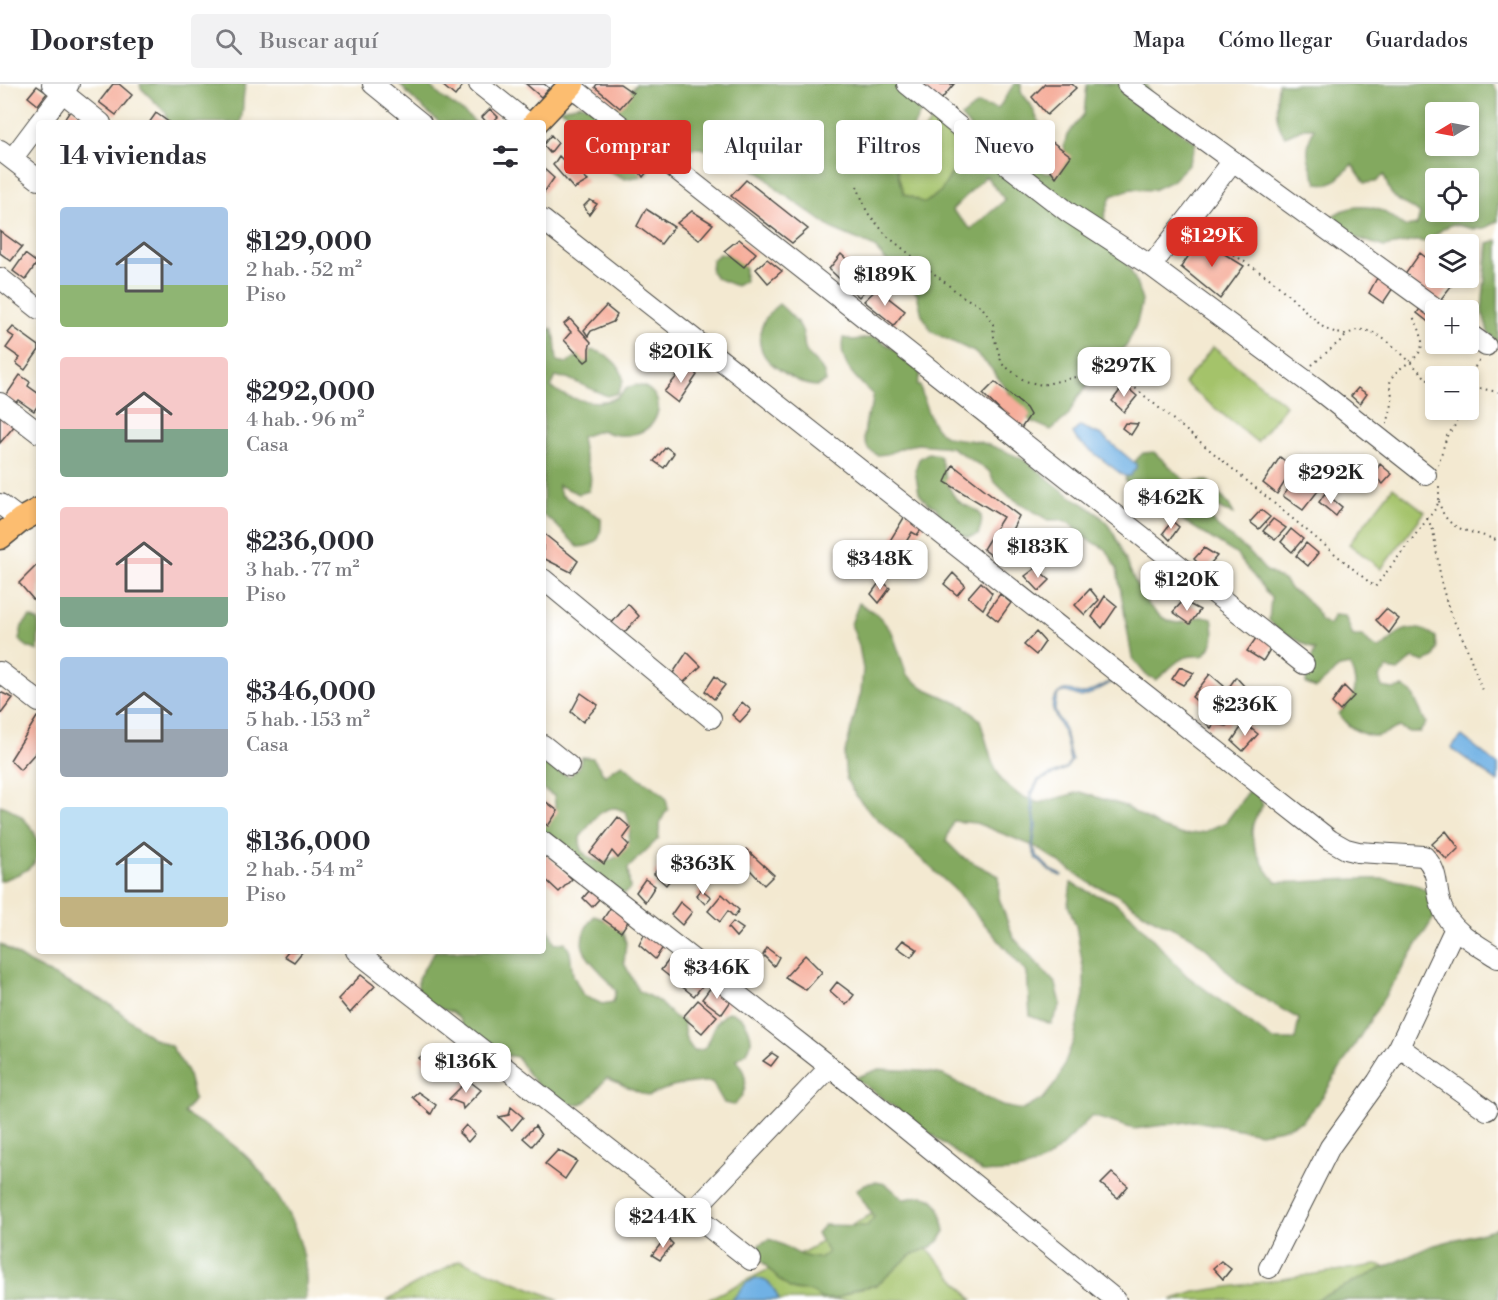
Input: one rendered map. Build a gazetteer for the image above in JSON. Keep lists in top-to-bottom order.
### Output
{
  "north": "left",
  "page": {
    "header": "Doorstep",
    "search": "Buscar aquí",
    "nav": ["Mapa", "Cómo llegar", "Guardados"],
    "map_buttons": ["+", "−"],
    "chip": [
      "Comprar",
      "Alquilar",
      "Filtros",
      "Nuevo"
    ],
    "heading": "14 viviendas",
    "list": [
      {
        "name": "$129,000",
        "note": "2 hab. · 52 m² · Piso"
      },
      {
        "name": "$292,000",
        "note": "4 hab. · 96 m² · Casa"
      },
      {
        "name": "$236,000",
        "note": "3 hab. · 77 m² · Piso"
      },
      {
        "name": "$346,000",
        "note": "5 hab. · 153 m² · Casa"
      },
      {
        "name": "$136,000",
        "note": "2 hab. · 54 m² · Piso"
      }
    ],
    "price": [
      "$129K",
      "$189K",
      "$201K",
      "$297K",
      "$292K",
      "$462K",
      "$183K",
      "$348K",
      "$120K",
      "$236K",
      "$363K",
      "$346K",
      "$136K",
      "$244K"
    ]
  }
}
